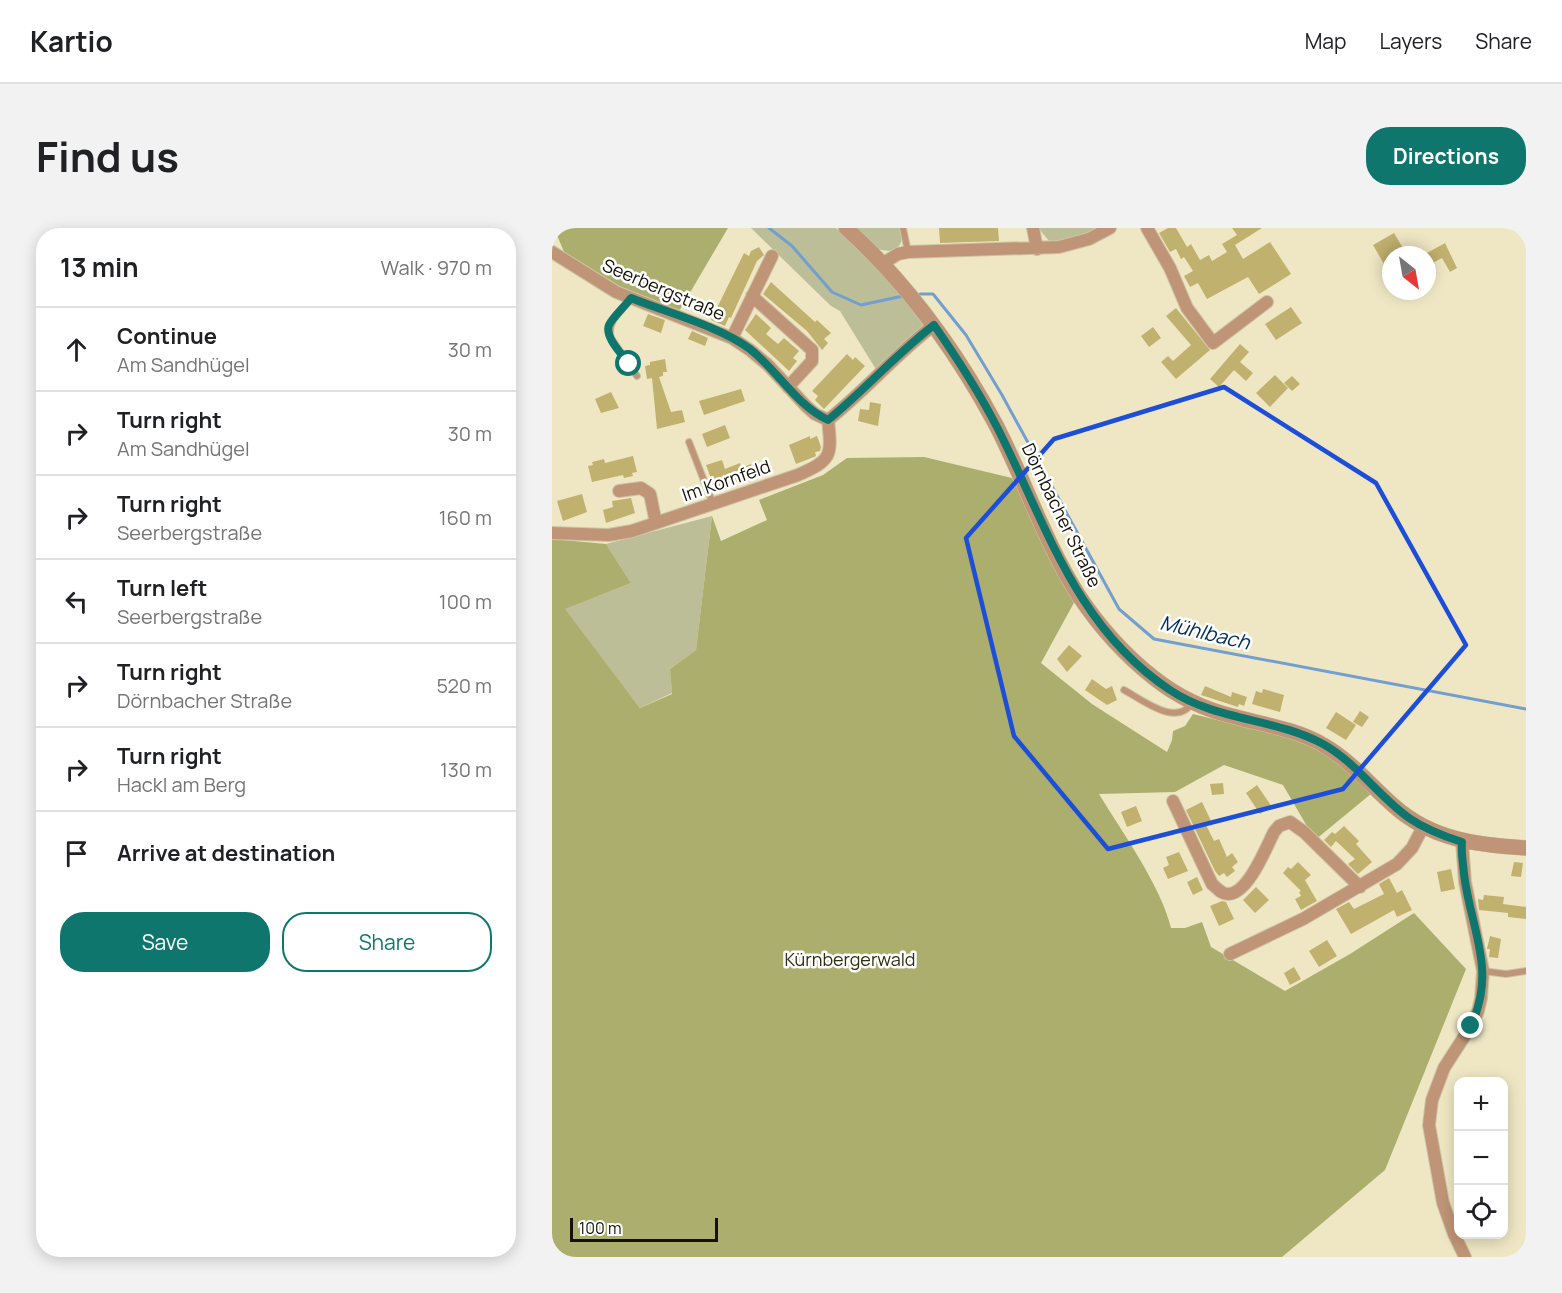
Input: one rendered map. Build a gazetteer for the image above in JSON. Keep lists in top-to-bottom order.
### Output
{
  "streets": {
    "street": ["Seerbergstraße", "Im Kornfeld", "Dörnbacher Straße"]
  },
  "crossings": [
    ["Seerbergstraße", "Im Kornfeld"]
  ],
  "water": ["Mühlbach"],
  "parks": ["Kürnbergerwald"],
  "scale_bar": "100 m",
  "north": "bottom right",
  "page": {
    "header": "Kartio",
    "nav": ["Map", "Layers", "Share"],
    "title": "Find us",
    "buttons": [
      "Directions",
      ["Save", "Share"]
    ],
    "heading": ["13 min", "Walk · 970 m"],
    "list": [
      ["Continue", "Am Sandhügel", "30 m"],
      ["Turn right", "Am Sandhügel", "30 m"],
      ["Turn right", "Seerbergstraße", "160 m"],
      ["Turn left", "Seerbergstraße", "100 m"],
      ["Turn right", "Dörnbacher Straße", "520 m"],
      ["Turn right", "Hackl am Berg", "130 m"],
      "Arrive at destination"
    ],
    "map_buttons": ["+", "−"],
    "scale": "100 m"
  }
}
